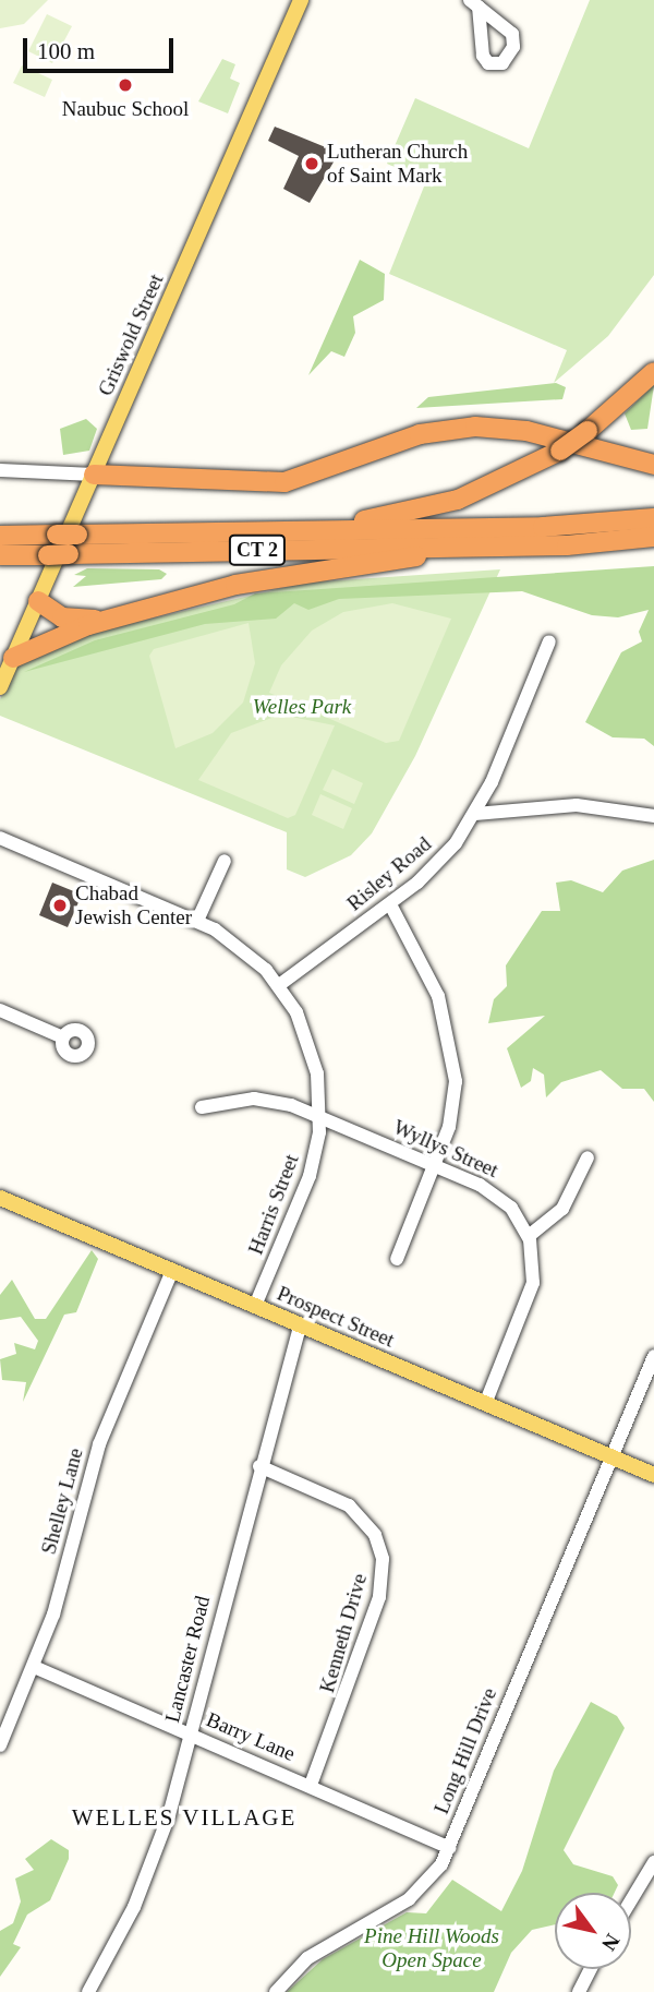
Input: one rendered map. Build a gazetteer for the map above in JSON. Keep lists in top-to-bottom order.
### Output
{
  "streets": {
    "highway": ["CT 2"],
    "main road": ["Griswold Street", "Prospect Street"],
    "street": [
      "Risley Road",
      "Wyllys Street",
      "Harris Street",
      "Shelley Lane",
      "Kenneth Drive",
      "Lancaster Road",
      "Barry Lane",
      "Long Hill Drive"
    ]
  },
  "crossings": [
    ["Risley Road", "Harris Street"],
    ["Wyllys Street", "Harris Street"],
    ["Harris Street", "Prospect Street"],
    ["Prospect Street", "Shelley Lane"],
    ["Prospect Street", "Lancaster Road"],
    ["Prospect Street", "Long Hill Drive"],
    ["Shelley Lane", "Barry Lane"],
    ["Kenneth Drive", "Lancaster Road"],
    ["Kenneth Drive", "Barry Lane"],
    ["Lancaster Road", "Barry Lane"],
    ["Barry Lane", "Long Hill Drive"]
  ],
  "districts": ["WELLES VILLAGE"],
  "parks": ["Welles Park", "Pine Hill Woods Open Space"],
  "places": ["Naubuc School", "Lutheran Church of Saint Mark", "Chabad Jewish Center"],
  "scale_bar": "100 m",
  "north": "bottom right"
}
